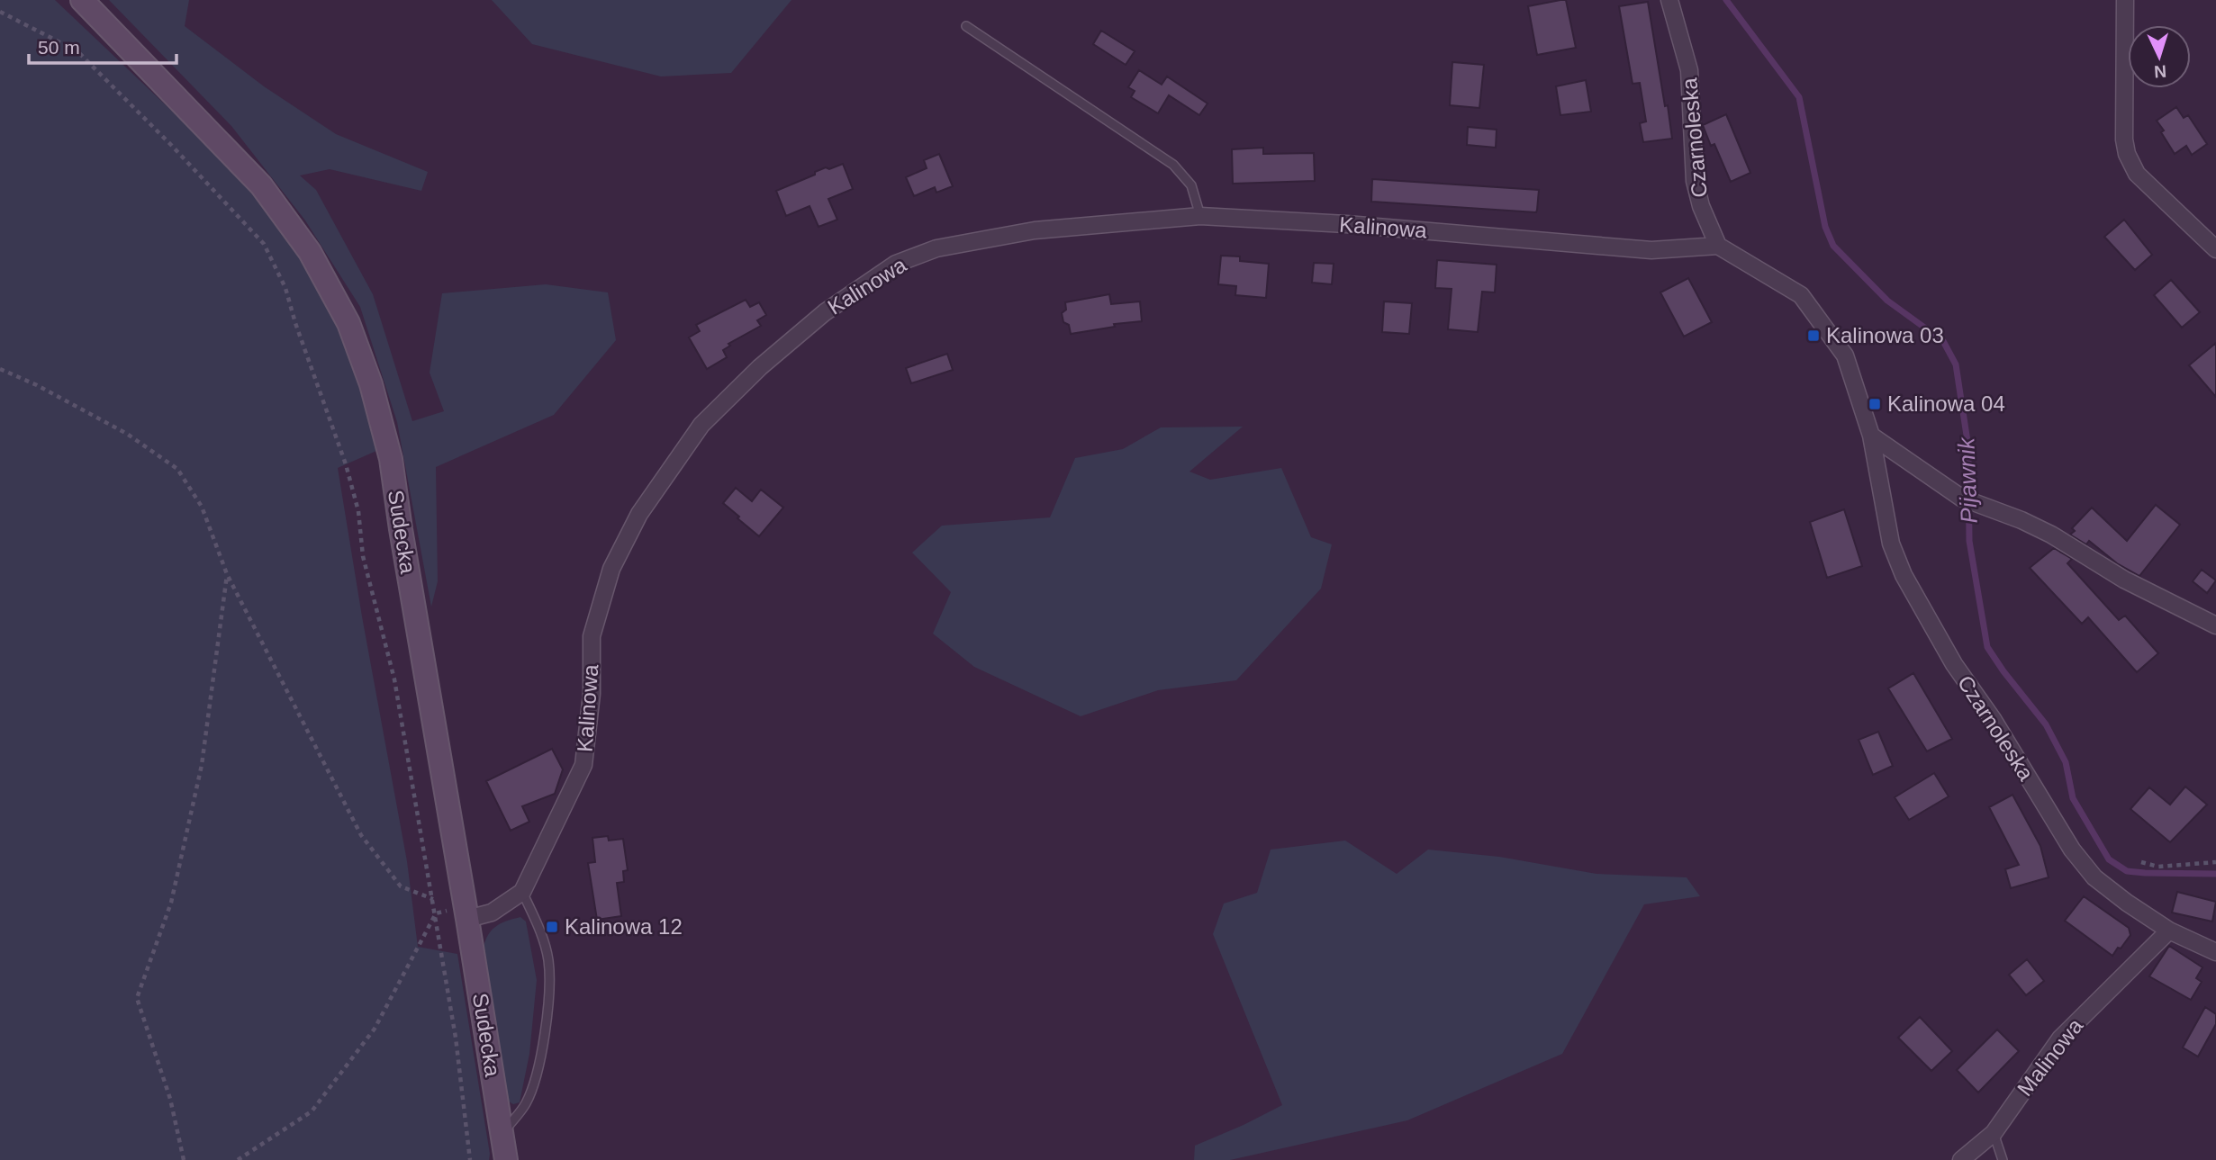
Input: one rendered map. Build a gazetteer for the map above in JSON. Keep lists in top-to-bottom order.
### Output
{
  "streets": {
    "main road": ["Sudecka"],
    "street": ["Czarnoleska", "Kalinowa", "Malinowa"]
  },
  "crossings": [
    ["Czarnoleska", "Kalinowa"],
    ["Czarnoleska", "Malinowa"]
  ],
  "water": ["Pijawnik"],
  "places": {
    "transit": ["Kalinowa 03", "Kalinowa 04", "Kalinowa 12"]
  },
  "scale_bar": "50 m",
  "north": "bottom"
}
